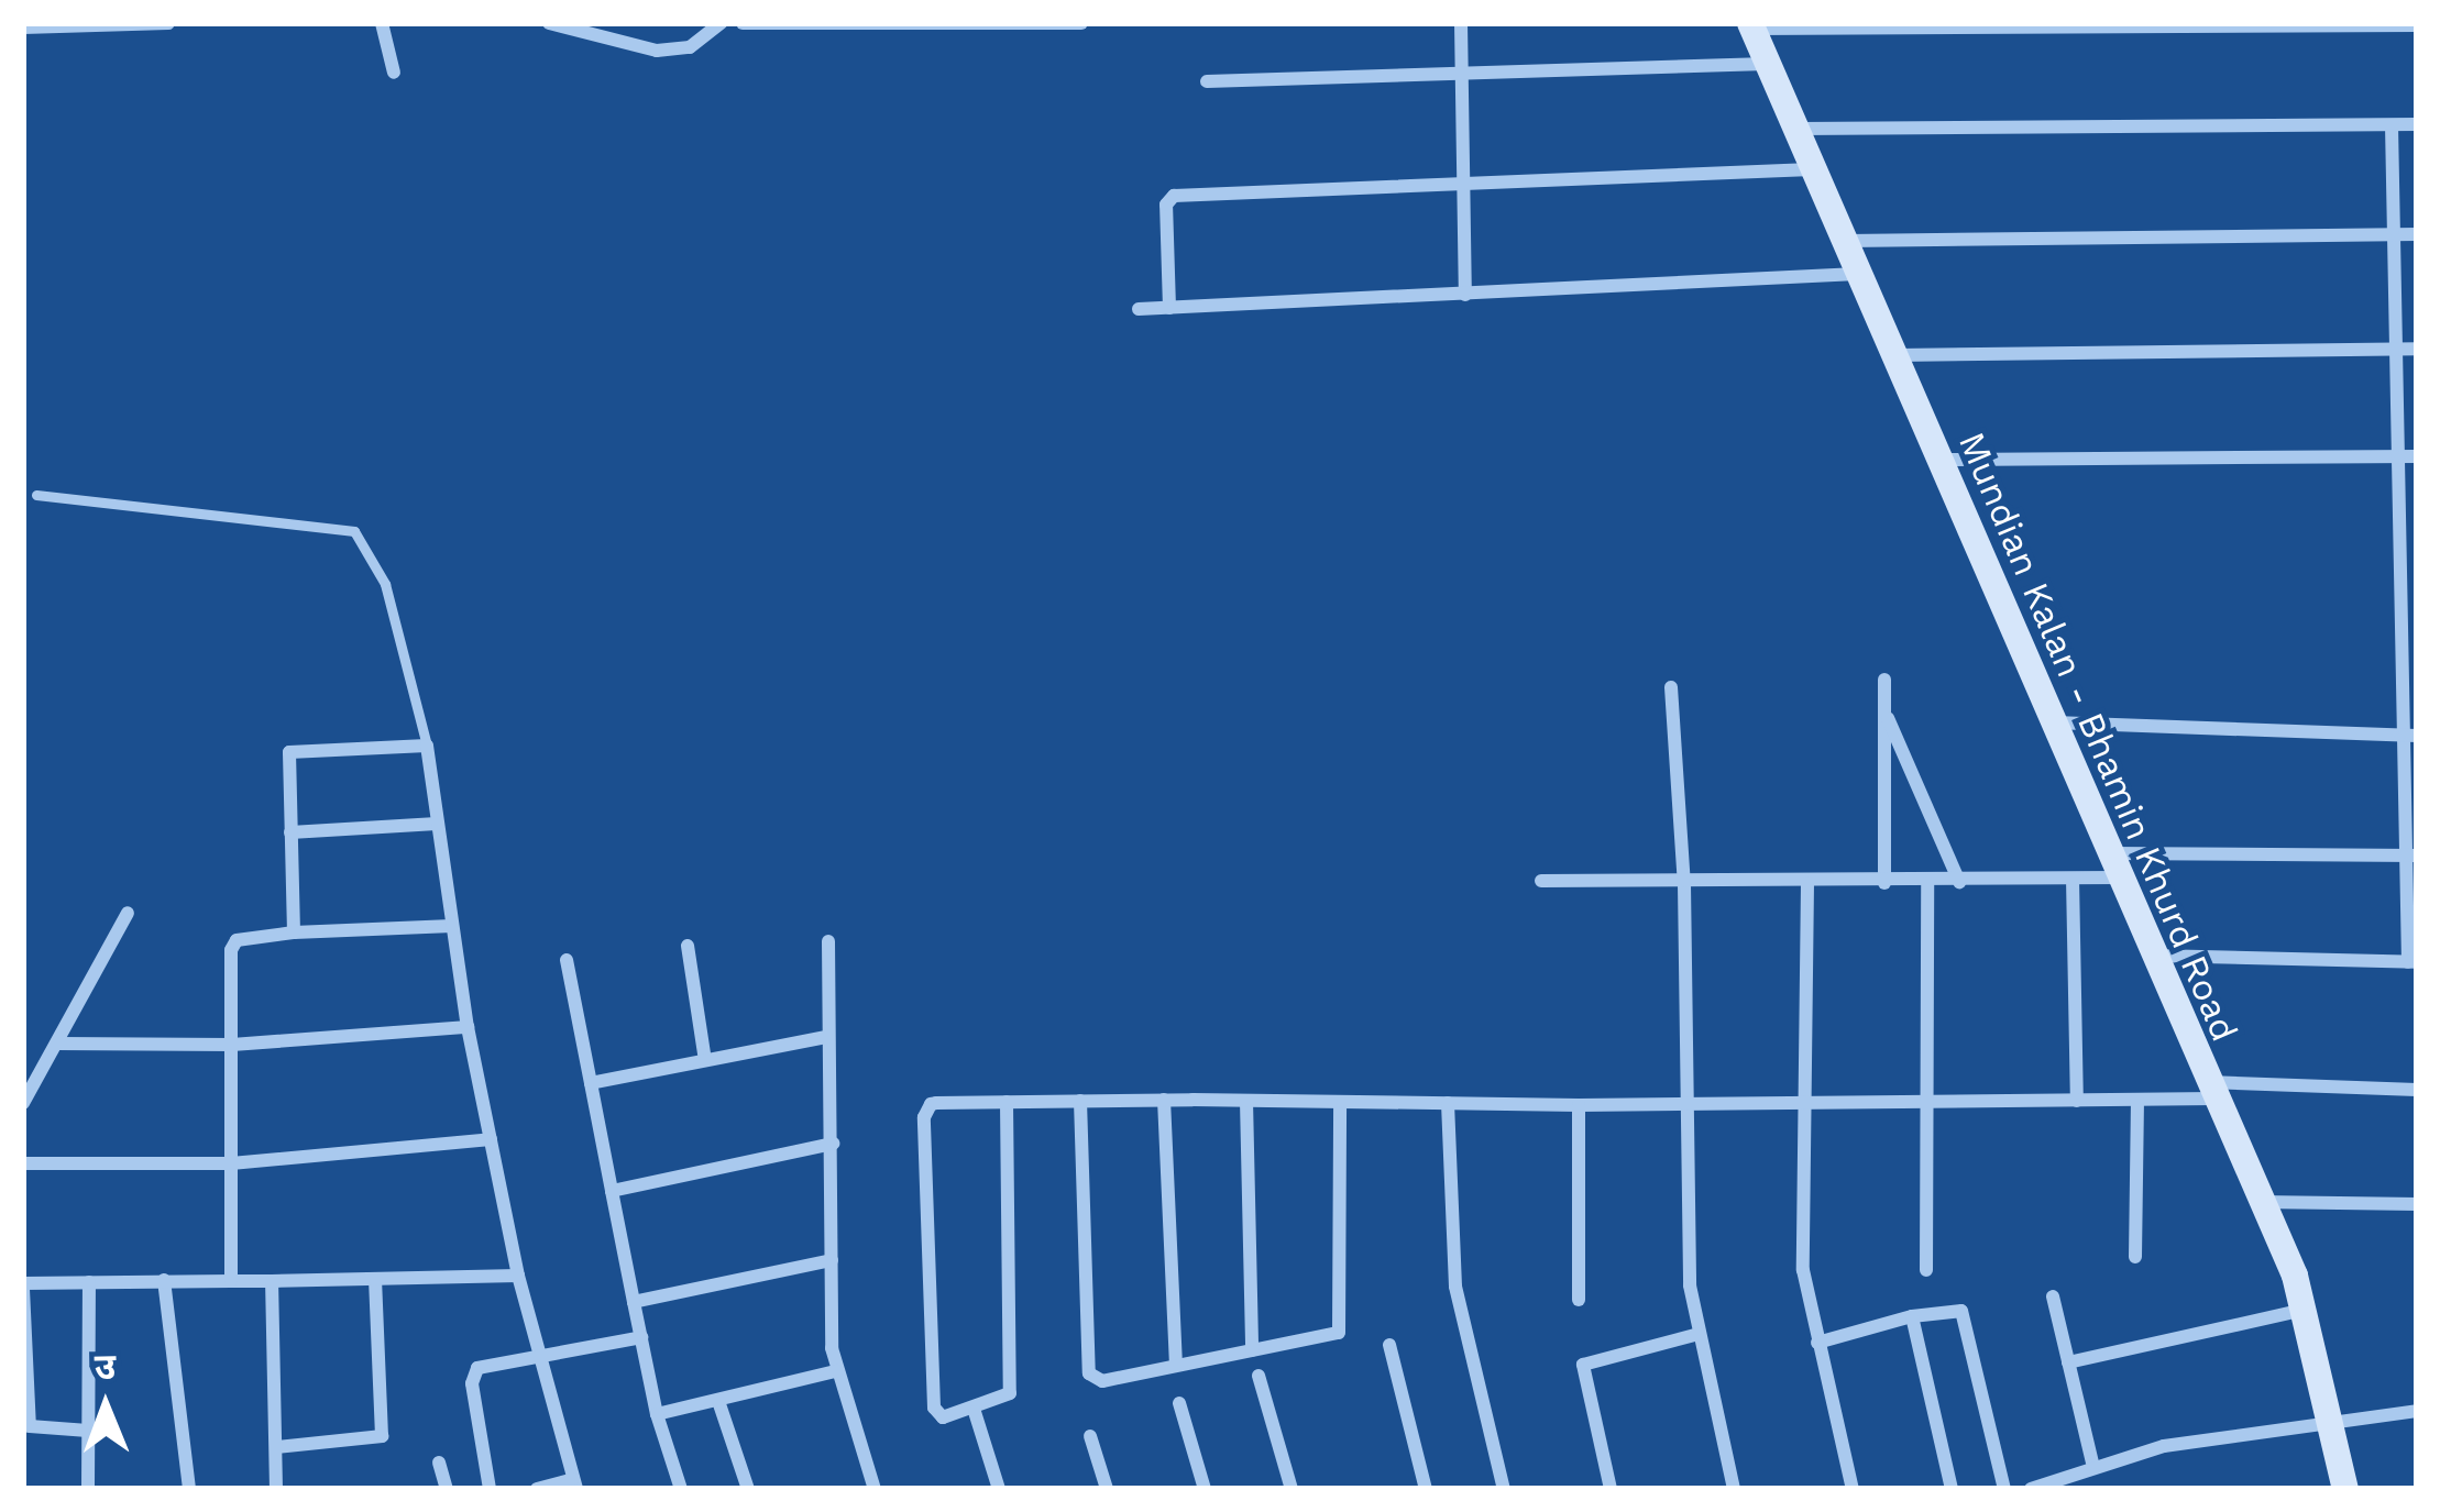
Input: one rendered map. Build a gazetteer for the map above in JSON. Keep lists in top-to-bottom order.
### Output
{
  "streets": {
    "street": ["Mundian Kalan - Bhamin Khurd Road"]
  },
  "north": "top"
}
